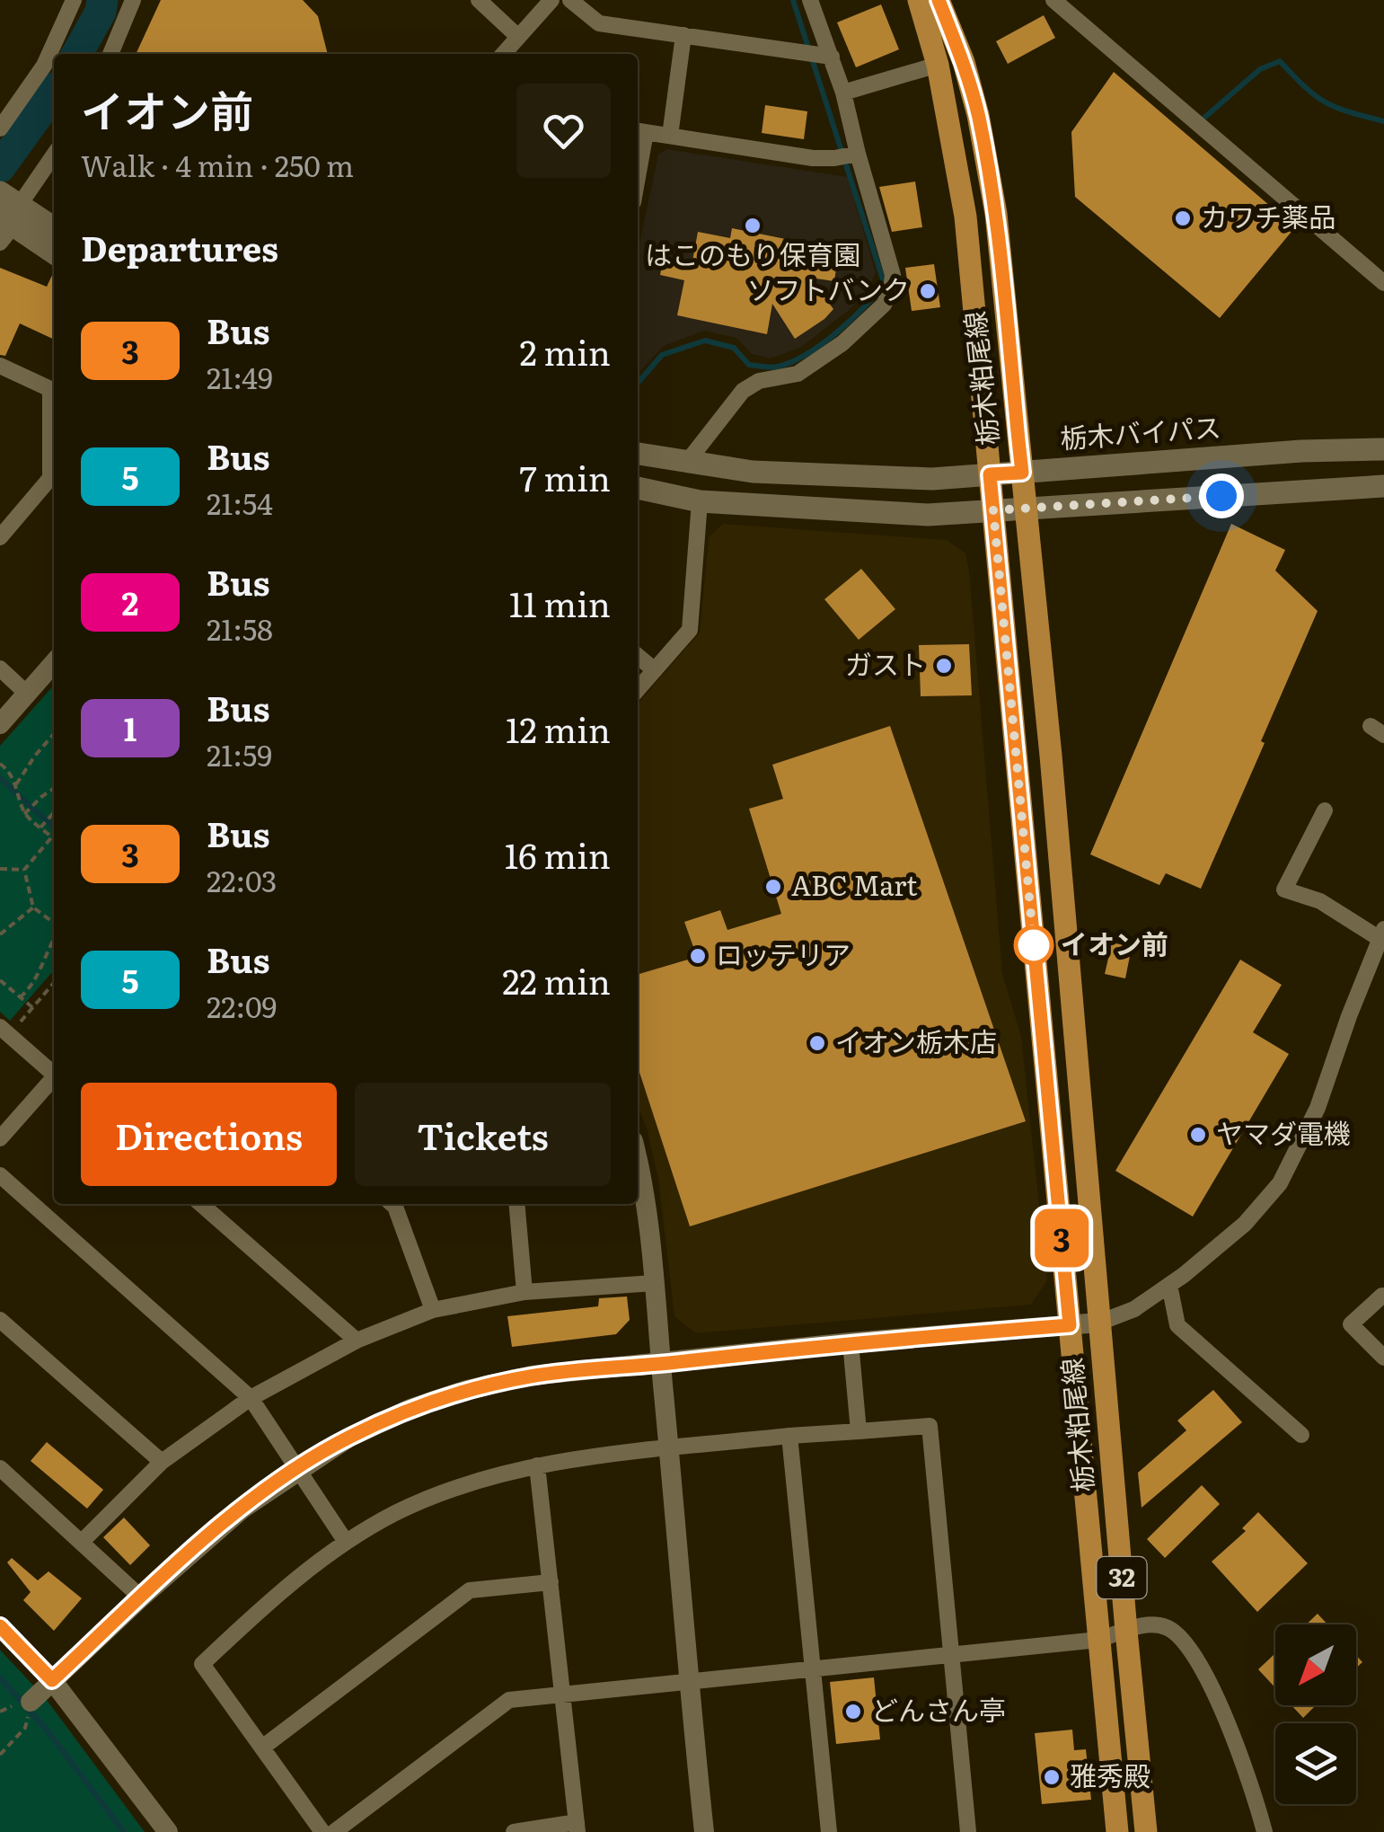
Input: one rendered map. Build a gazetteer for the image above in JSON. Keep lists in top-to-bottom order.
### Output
{
  "streets": {
    "main road": ["栃木粕尾線", "栃木バイパス", "32"]
  },
  "crossings": [
    ["栃木粕尾線", "栃木バイパス"]
  ],
  "places": [
    "カワチ薬品",
    "はこのもり保育園",
    "ソフトバンク",
    "ガスト",
    "ABC Mart",
    "イオン前",
    "ロッテリア",
    "イオン栃木店",
    "ヤマダ電機",
    "どんさん亭",
    "雅秀殿"
  ],
  "lines": ["bus line 3"],
  "north": "bottom left",
  "page": {
    "on_map": "3",
    "heading": [
      ["イオン前", "Walk · 4 min · 250 m"],
      "Departures"
    ],
    "list": [
      {
        "mark": "3",
        "name": "Bus",
        "note": "21:49",
        "value": "2 min"
      },
      {
        "mark": "5",
        "name": "Bus",
        "note": "21:54",
        "value": "7 min"
      },
      {
        "mark": "2",
        "name": "Bus",
        "note": "21:58",
        "value": "11 min"
      },
      {
        "mark": "1",
        "name": "Bus",
        "note": "21:59",
        "value": "12 min"
      },
      {
        "mark": "3",
        "name": "Bus",
        "note": "22:03",
        "value": "16 min"
      },
      {
        "mark": "5",
        "name": "Bus",
        "note": "22:09",
        "value": "22 min"
      }
    ],
    "buttons": ["Directions", "Tickets"]
  }
}
